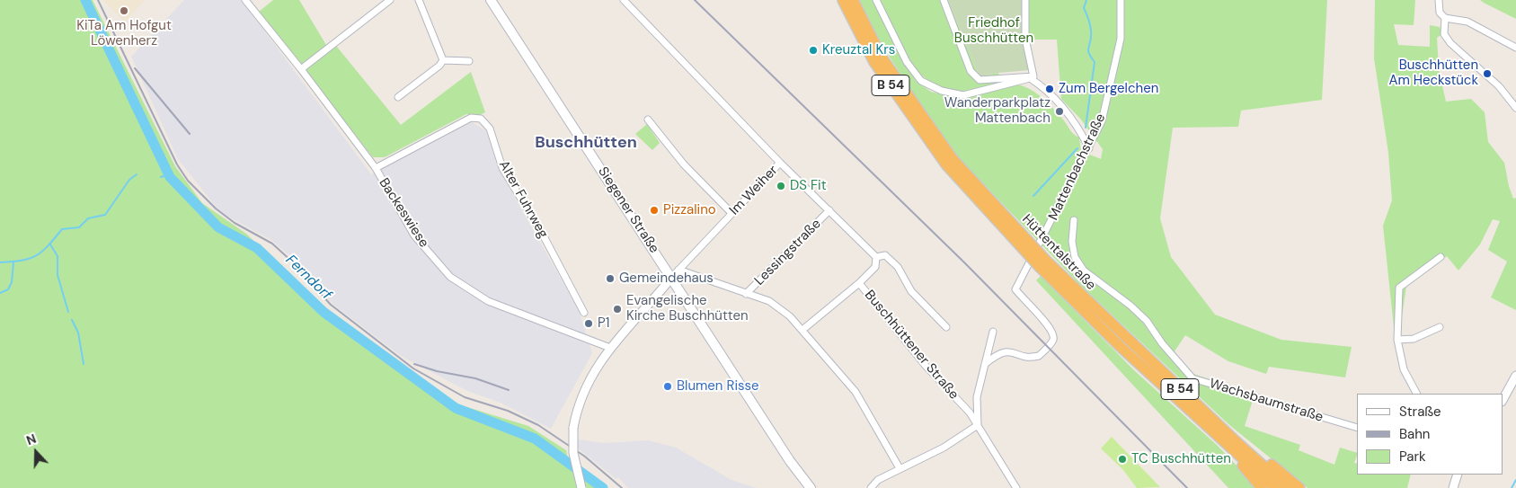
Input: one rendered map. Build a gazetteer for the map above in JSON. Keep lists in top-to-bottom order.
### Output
{
  "streets": {
    "highway": ["B 54", "Hüttentalstraße"],
    "main road": ["Siegener Straße"],
    "street": [
      "Mattenbachstraße",
      "Im Weiher",
      "Alter Fuhrweg",
      "Backeswiese",
      "Lessingstraße",
      "Buschhüttener Straße",
      "Wachsbaumstraße"
    ]
  },
  "crossings": [
    ["Im Weiher", "Siegener Straße"],
    ["Alter Fuhrweg", "Backeswiese"]
  ],
  "districts": ["Buschhütten"],
  "water": ["Ferndorf"],
  "parks": ["Friedhof Buschhütten"],
  "places": [
    "KiTa Am Hofgut Löwenherz",
    "Kreuztal Krs",
    "Buschhütten Am Heckstück",
    "Zum Bergelchen",
    "Wanderparkplatz Mattenbach",
    "DS Fit",
    "Pizzalino",
    "Gemeindehaus",
    "Evangelische Kirche Buschhütten",
    "P1",
    "Blumen Risse",
    "TC Buschhütten"
  ],
  "legend": ["Straße", "Bahn", "Park"],
  "north": "top"
}
